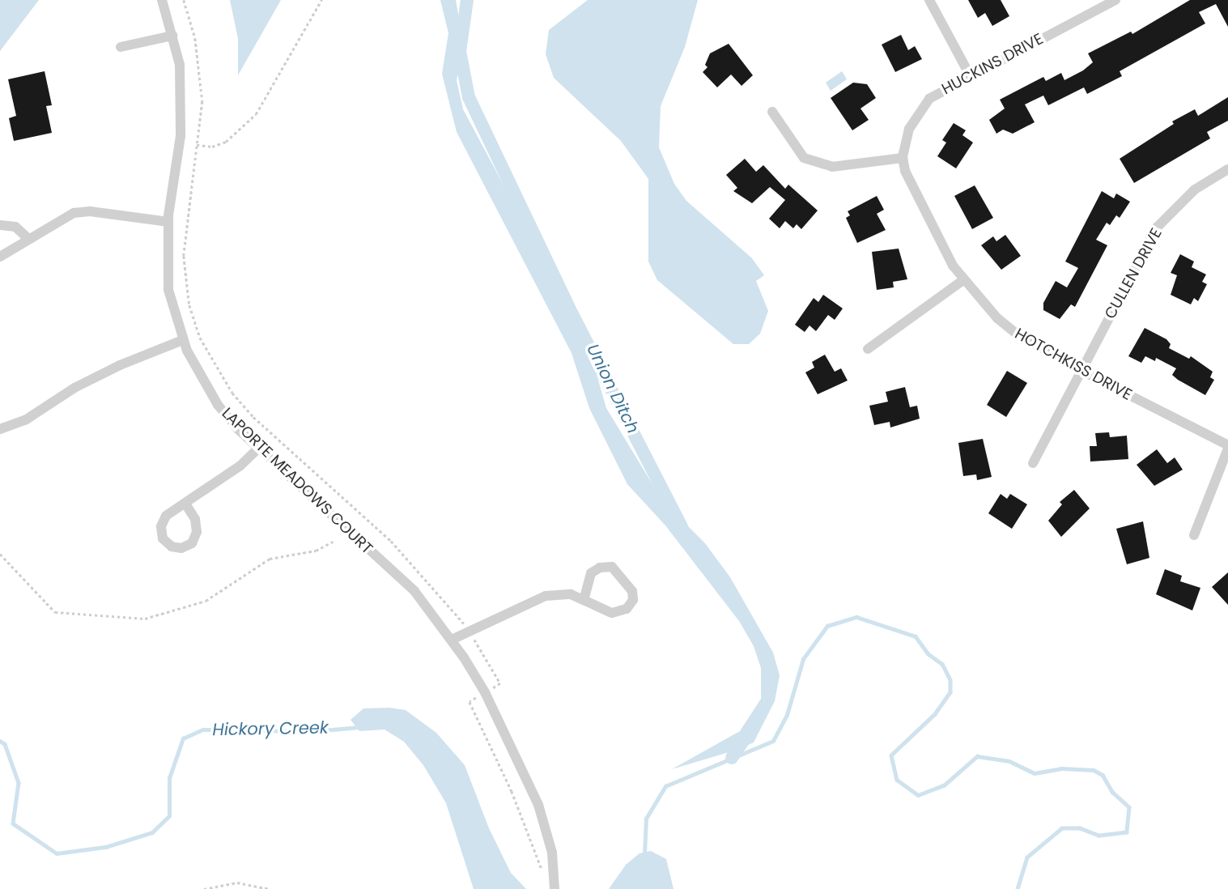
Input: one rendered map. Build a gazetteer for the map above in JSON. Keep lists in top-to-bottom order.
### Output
{
  "streets": {
    "street": [
      "HUCKINS DRIVE",
      "CULLEN DRIVE",
      "HOTCHKISS DRIVE",
      "LAPORTE MEADOWS COURT"
    ]
  },
  "crossings": [
    ["HUCKINS DRIVE", "HOTCHKISS DRIVE"],
    ["CULLEN DRIVE", "HOTCHKISS DRIVE"]
  ],
  "water": ["Union Ditch", "Hickory Creek"]
}
